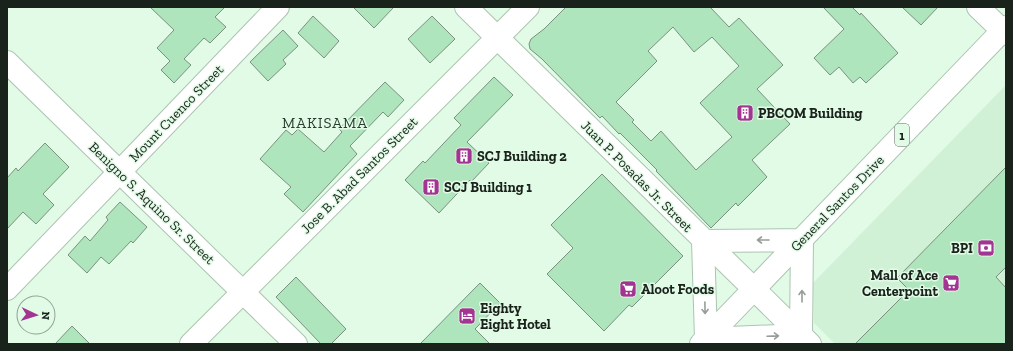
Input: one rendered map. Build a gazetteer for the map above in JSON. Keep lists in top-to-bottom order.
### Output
{
  "streets": {
    "main road": [
      "Mount Cuenco Street",
      "1",
      "Jose B. Abad Santos Street",
      "Juan P. Posadas Jr. Street",
      "Benigno S. Aquino Sr. Street",
      "General Santos Drive"
    ]
  },
  "crossings": [
    ["Mount Cuenco Street", "Benigno S. Aquino Sr. Street"],
    ["Jose B. Abad Santos Street", "Juan P. Posadas Jr. Street"],
    ["Jose B. Abad Santos Street", "Benigno S. Aquino Sr. Street"],
    ["Juan P. Posadas Jr. Street", "General Santos Drive"]
  ],
  "districts": ["MAKISAMA"],
  "places": {
    "building": ["PBCOM Building", "SCJ Building 2", "SCJ Building 1"],
    "bank": ["BPI"],
    "supermarket": ["Mall of Ace Centerpoint", "Aloot Foods"],
    "hotel": ["Eighty Eight Hotel"]
  },
  "north": "right"
}
